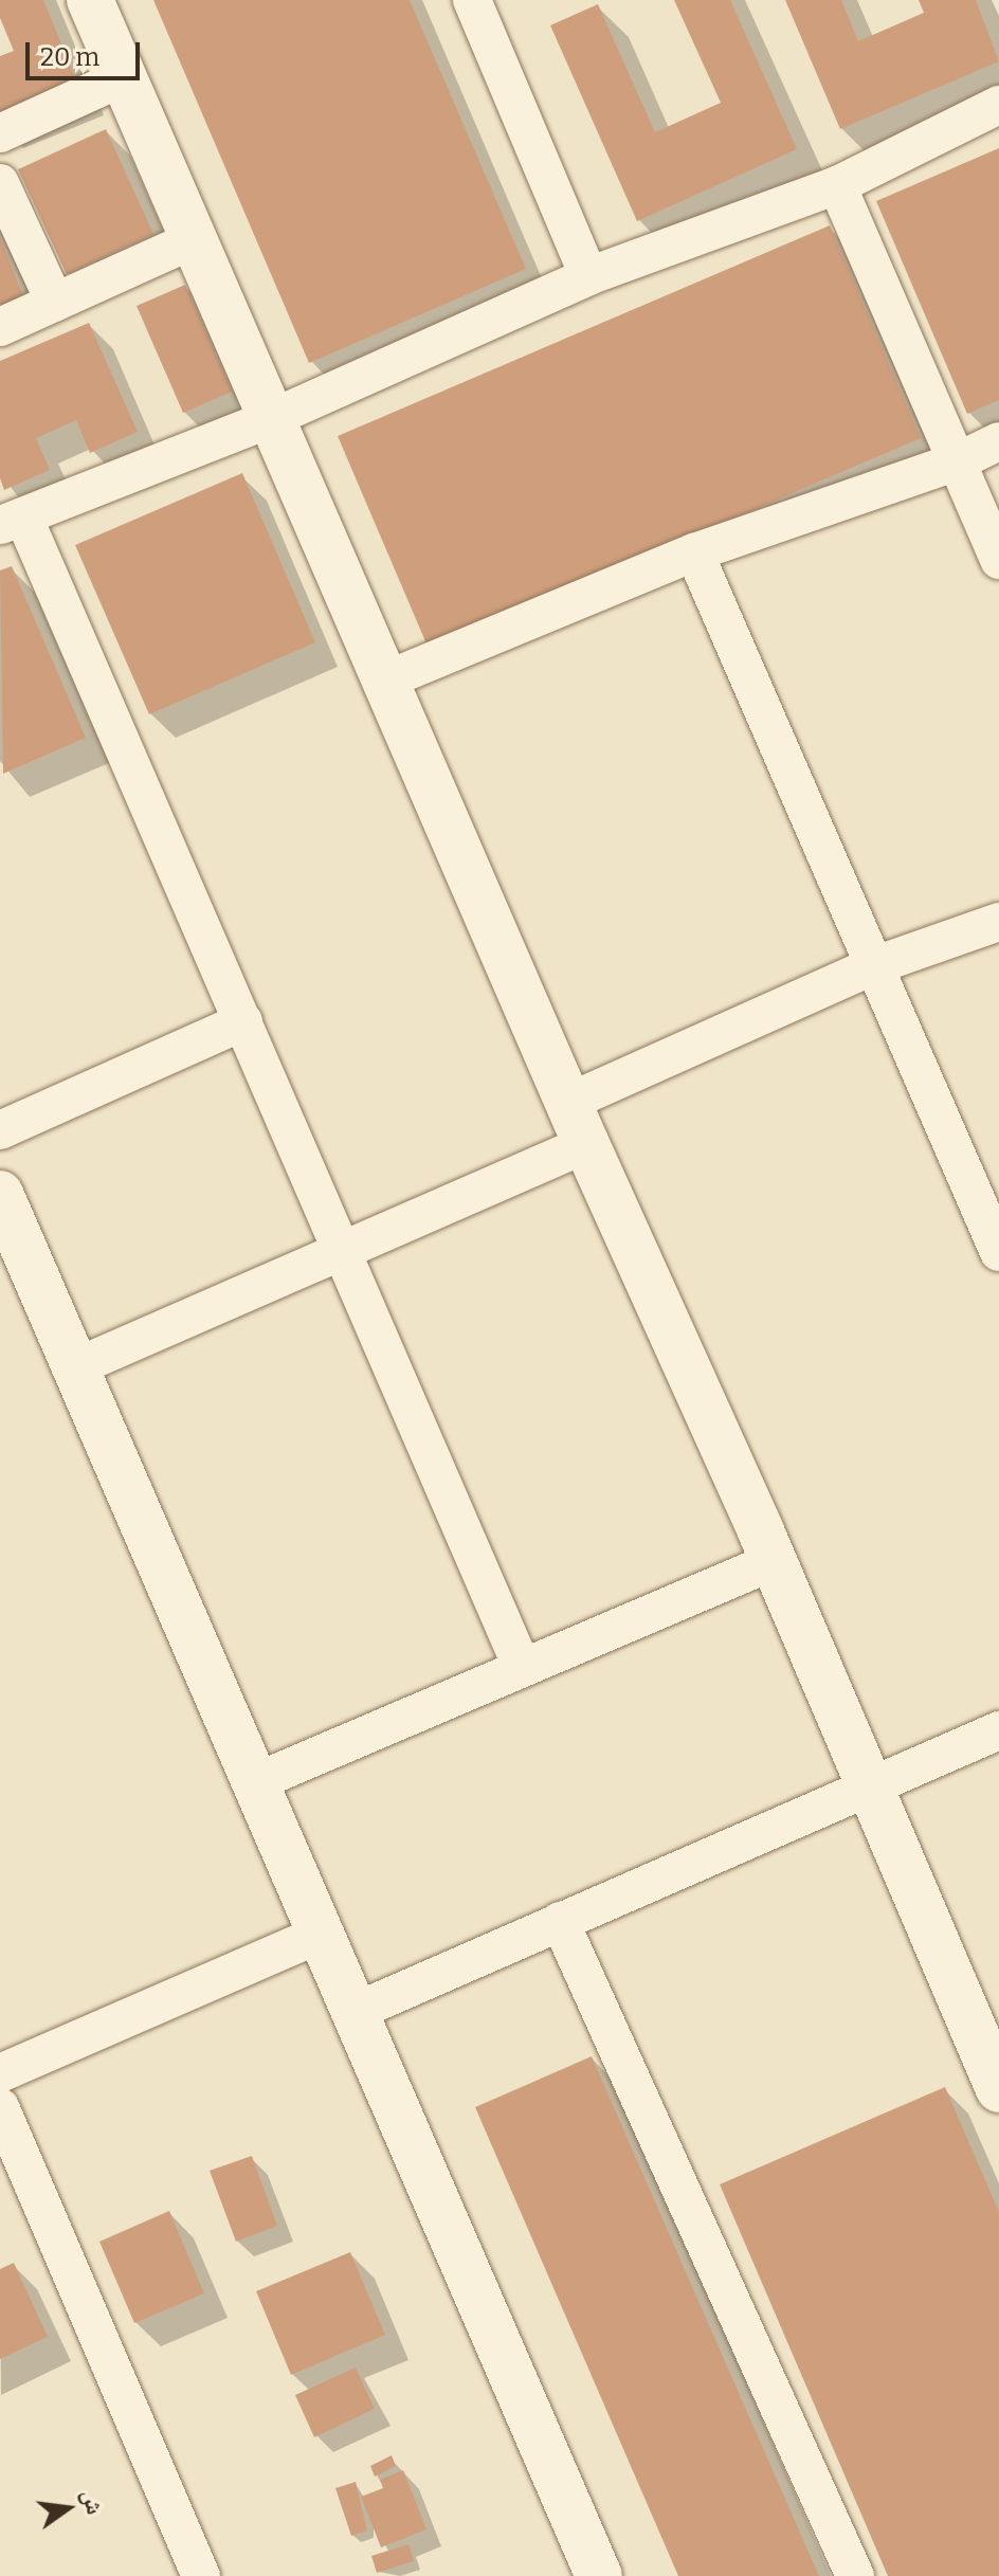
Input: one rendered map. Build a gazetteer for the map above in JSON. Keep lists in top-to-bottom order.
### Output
{
  "scale_bar": "20 m",
  "north": "right"
}
